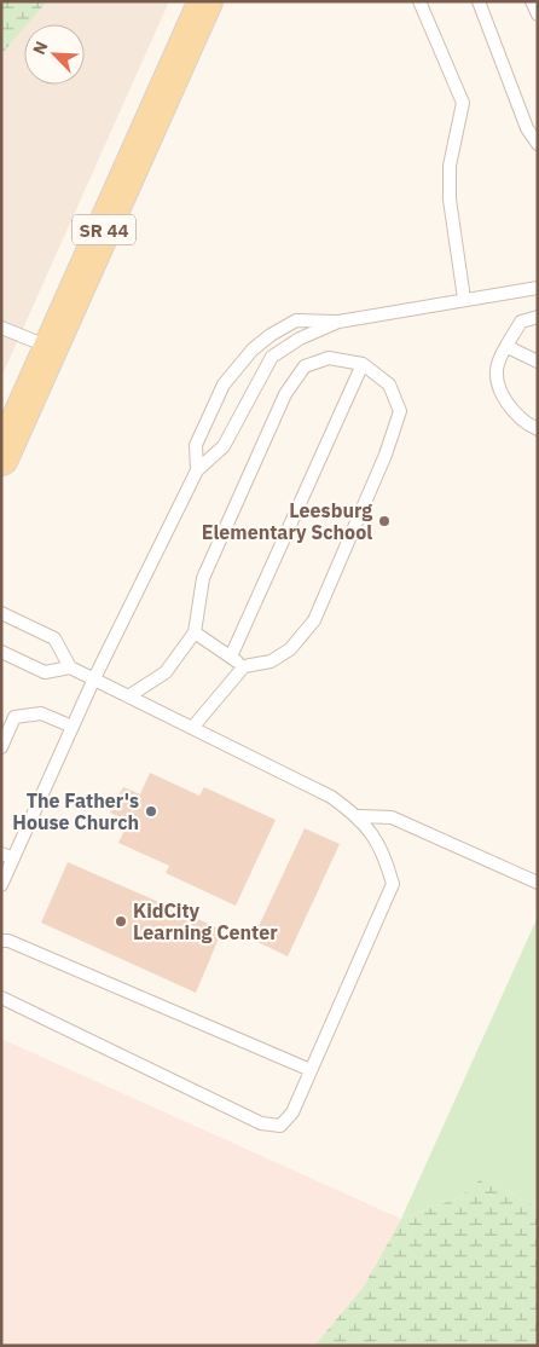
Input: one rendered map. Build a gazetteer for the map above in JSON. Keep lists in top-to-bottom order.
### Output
{
  "streets": {
    "main road": ["SR 44"]
  },
  "places": ["Leesburg Elementary School", "The Father's House Church", "KidCity Learning Center"],
  "north": "top left"
}
